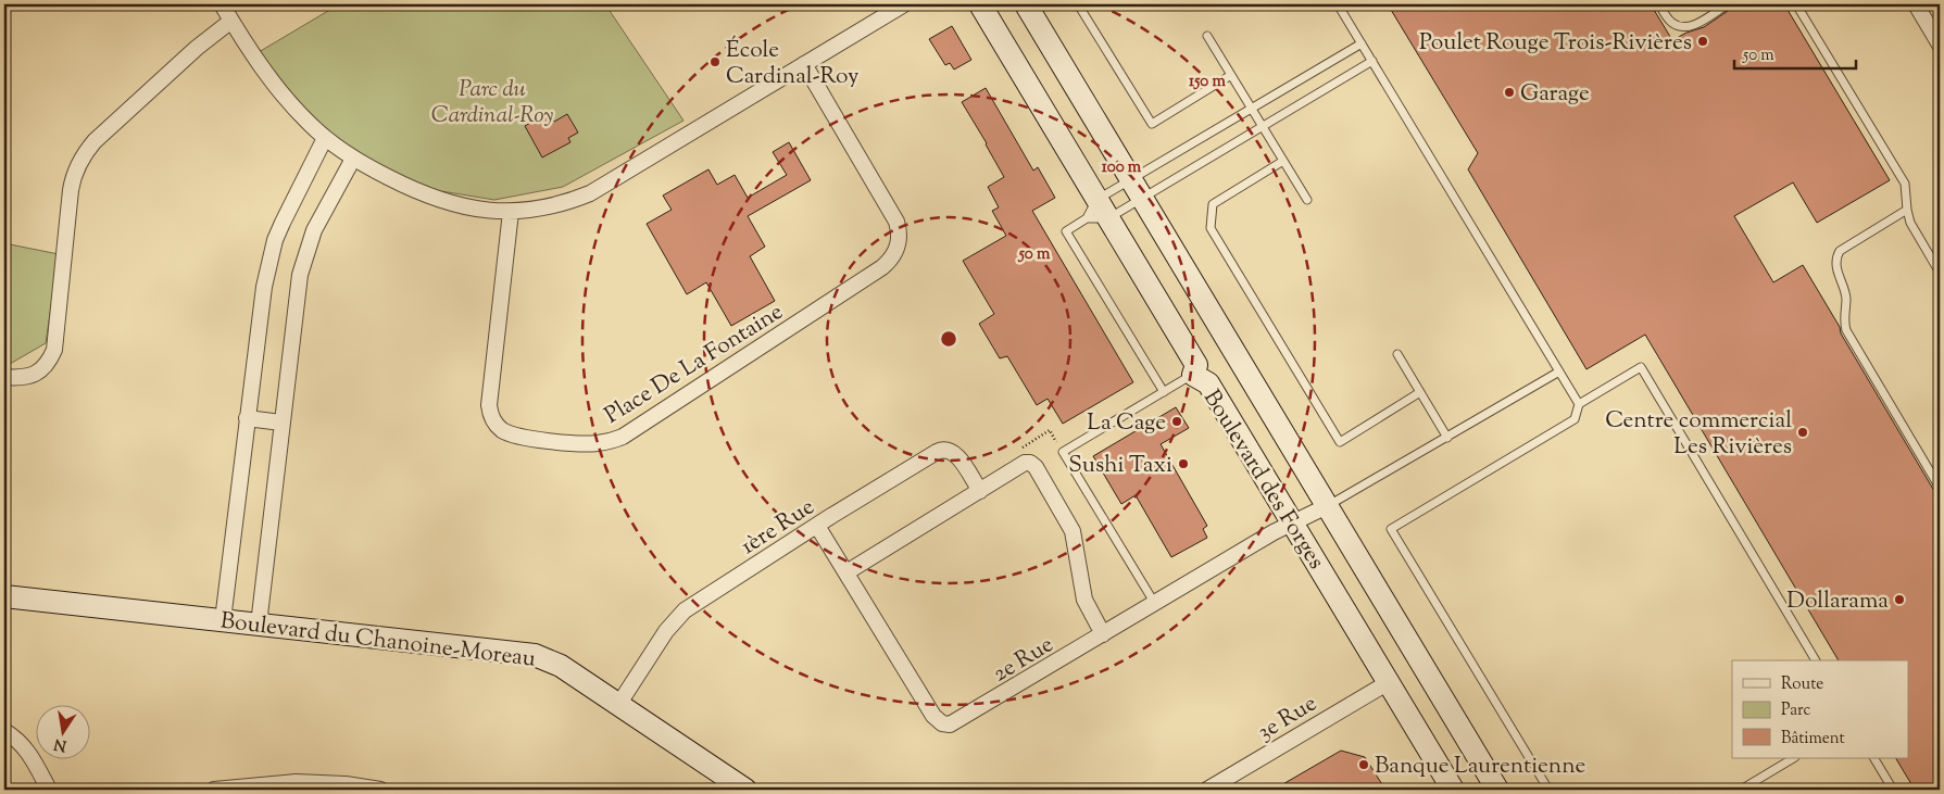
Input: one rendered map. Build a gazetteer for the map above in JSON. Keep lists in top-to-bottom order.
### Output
{
  "streets": {
    "main road": ["Boulevard des Forges", "Boulevard du Chanoine-Moreau"],
    "street": [
      "Place De La Fontaine",
      "1ère Rue",
      "2e Rue",
      "3e Rue"
    ]
  },
  "crossings": [
    ["Boulevard des Forges", "2e Rue"],
    ["Boulevard des Forges", "3e Rue"],
    ["1ère Rue", "Boulevard du Chanoine-Moreau"],
    ["1ère Rue", "2e Rue"]
  ],
  "parks": ["Parc du Cardinal-Roy"],
  "places": [
    "Poulet Rouge Trois-Rivières",
    "École Cardinal-Roy",
    "Garage",
    "La Cage",
    "Centre commercial Les Rivières",
    "Sushi Taxi",
    "Dollarama",
    "Banque Laurentienne"
  ],
  "legend": ["Route", "Parc", "Bâtiment"],
  "scale_bar": "50 m",
  "north": "bottom",
  "rings": ["150 m", "100 m", "50 m"]
}
